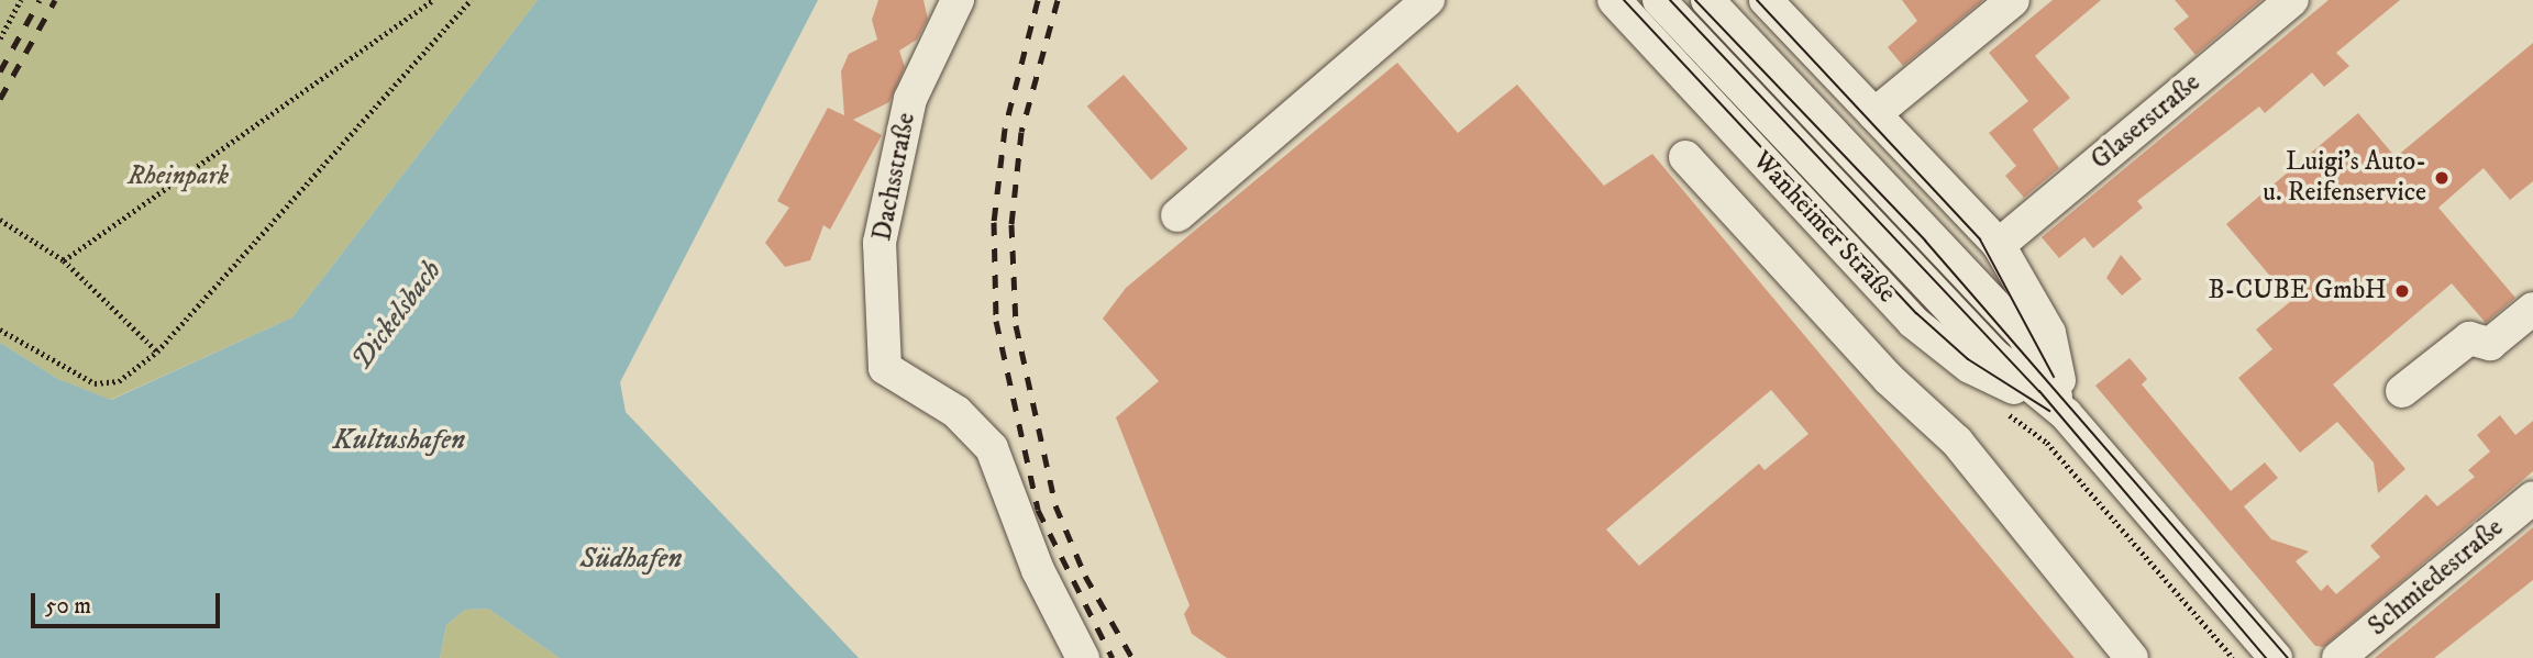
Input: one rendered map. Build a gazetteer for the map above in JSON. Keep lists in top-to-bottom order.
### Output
{
  "streets": {
    "street": [
      "Glaserstraße",
      "Dachsstraße",
      "Wanheimer Straße",
      "Schmiedestraße"
    ]
  },
  "crossings": [
    ["Glaserstraße", "Wanheimer Straße"]
  ],
  "water": ["Dickelsbach", "Kultushafen", "Südhafen"],
  "parks": ["Rheinpark"],
  "places": ["Luigi's Auto- u. Reifenservice", "B-CUBE GmbH"],
  "scale_bar": "50 m"
}
